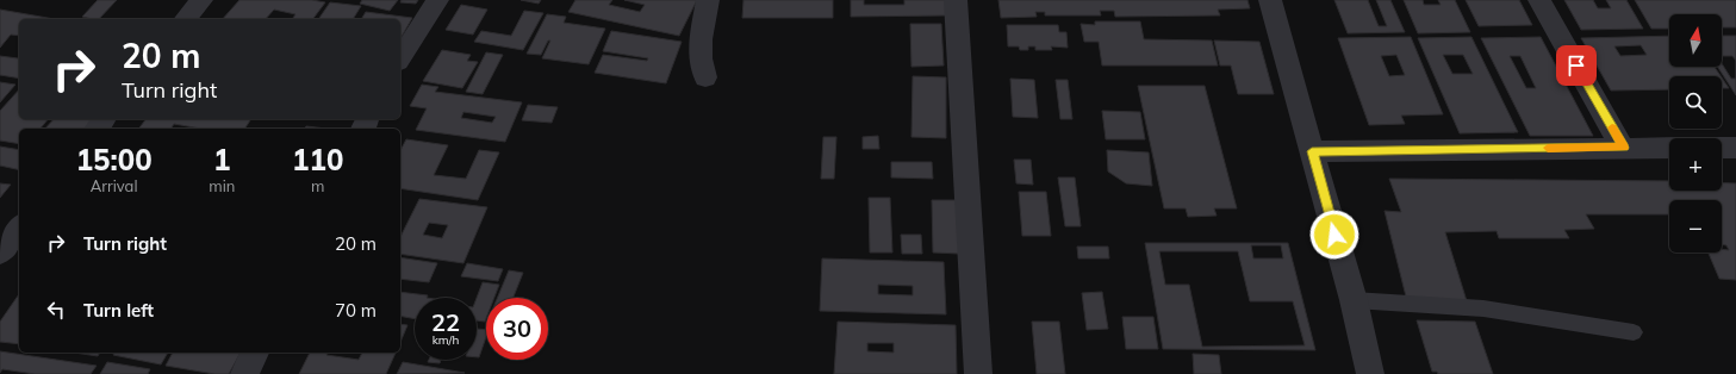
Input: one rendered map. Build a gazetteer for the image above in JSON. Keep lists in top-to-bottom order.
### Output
{
  "north": "top",
  "page": {
    "map_buttons": ["+", "−"],
    "turn": ["20 m", "Turn right"],
    "eta": [
      "15:00",
      "Arrival",
      "1",
      "min",
      "110",
      "m"
    ],
    "list": [
      {
        "name": "Turn right",
        "value": "20 m"
      },
      {
        "name": "Turn left",
        "value": "70 m"
      }
    ],
    "speed": "22 km/h",
    "limit": "30"
  }
}
